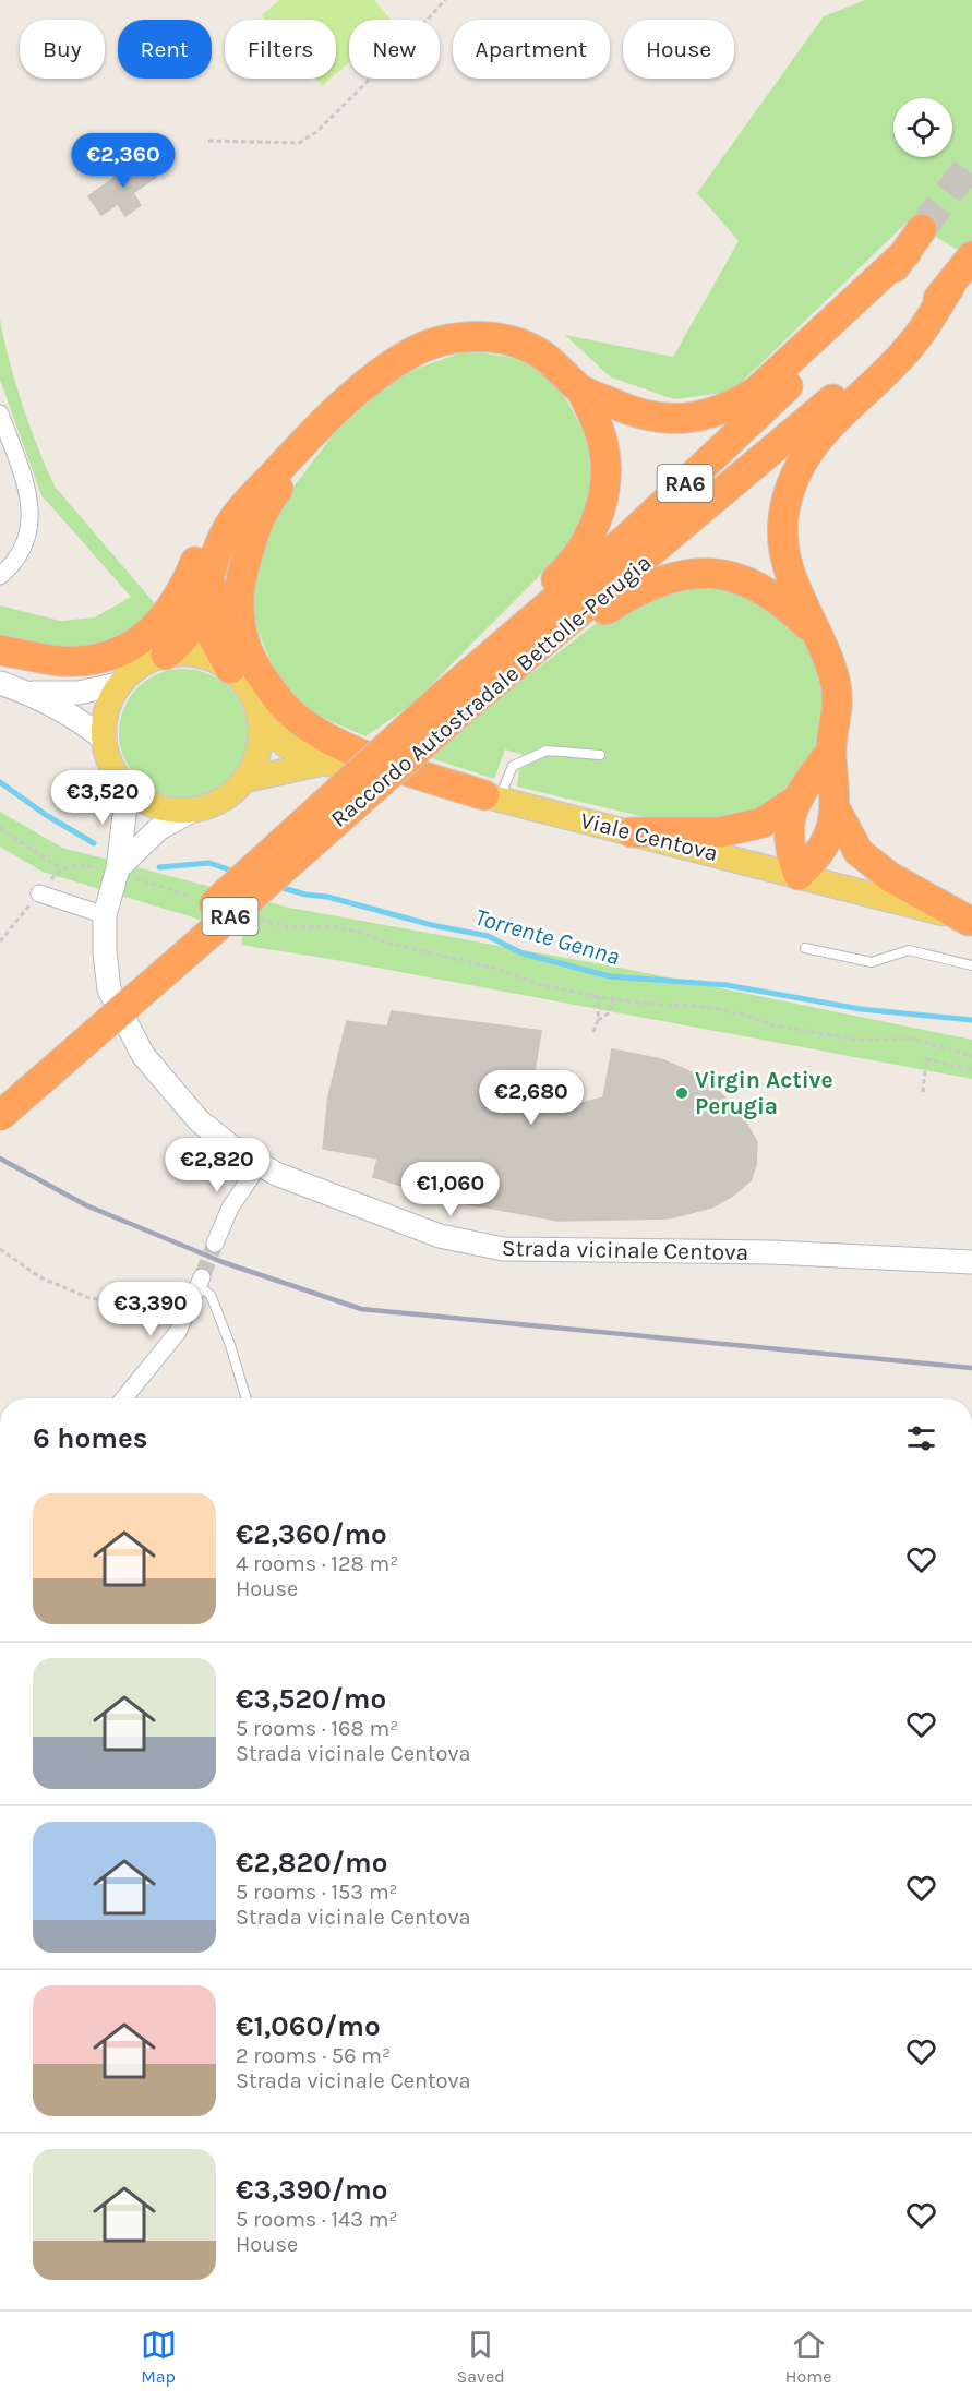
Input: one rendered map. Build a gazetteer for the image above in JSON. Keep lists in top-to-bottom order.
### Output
{
  "streets": {
    "highway": ["RA6", "Raccordo Autostradale Bettolle-Perugia"],
    "main road": ["Viale Centova"],
    "street": ["Strada vicinale Centova"]
  },
  "crossings": [
    ["RA6", "Raccordo Autostradale Bettolle-Perugia"]
  ],
  "water": ["Torrente Genna"],
  "places": ["Virgin Active Perugia"],
  "page": {
    "chip": [
      "Buy",
      "Rent",
      "Filters",
      "New",
      "Apartment",
      "House"
    ],
    "price": [
      "€2,360",
      "€3,520",
      "€2,680",
      "€2,820",
      "€1,060",
      "€3,390"
    ],
    "heading": "6 homes",
    "list": [
      {
        "name": "€2,360/mo",
        "note": "4 rooms · 128 m² · House"
      },
      {
        "name": "€3,520/mo",
        "note": "5 rooms · 168 m² · Strada vicinale Centova"
      },
      {
        "name": "€2,820/mo",
        "note": "5 rooms · 153 m² · Strada vicinale Centova"
      },
      {
        "name": "€1,060/mo",
        "note": "2 rooms · 56 m² · Strada vicinale Centova"
      },
      {
        "name": "€3,390/mo",
        "note": "5 rooms · 143 m² · House"
      }
    ],
    "tabs": ["Map", "Saved", "Home"]
  }
}
